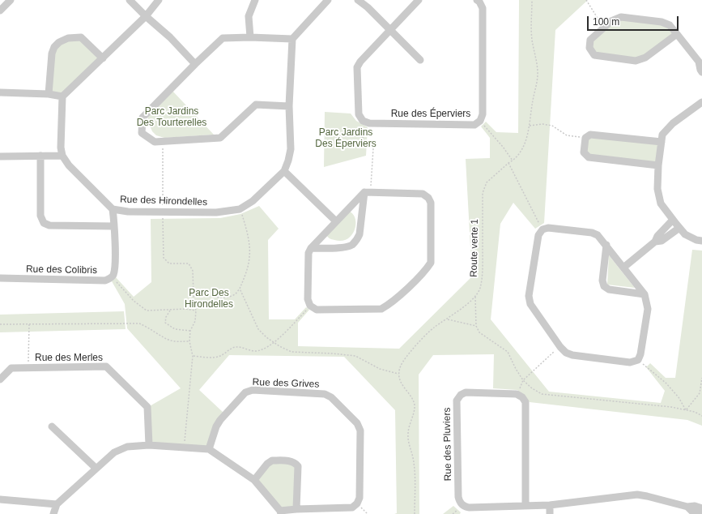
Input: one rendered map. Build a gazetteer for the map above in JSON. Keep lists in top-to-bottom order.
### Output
{
  "streets": {
    "street": [
      "Rue des Éperviers",
      "Rue des Hirondelles",
      "Rue des Colibris",
      "Rue des Merles",
      "Rue des Grives",
      "Rue des Pluviers"
    ],
    "path": ["Route verte 1"]
  },
  "parks": ["Parc Jardins Des Tourterelles", "Parc Jardins Des Éperviers", "Parc Des Hirondelles"],
  "scale_bar": "100 m"
}
